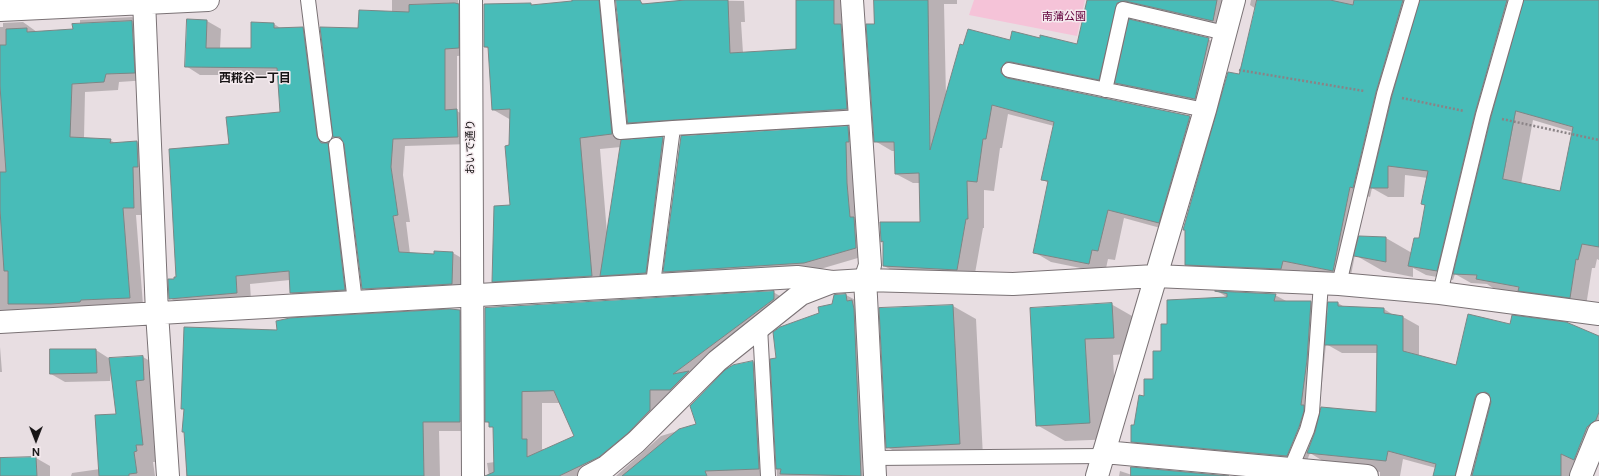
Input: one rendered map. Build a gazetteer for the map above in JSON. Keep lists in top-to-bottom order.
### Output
{
  "streets": {
    "street": ["おいで通り"]
  },
  "districts": ["西糀谷一丁目"],
  "parks": ["南蒲公園"],
  "north": "bottom"
}
